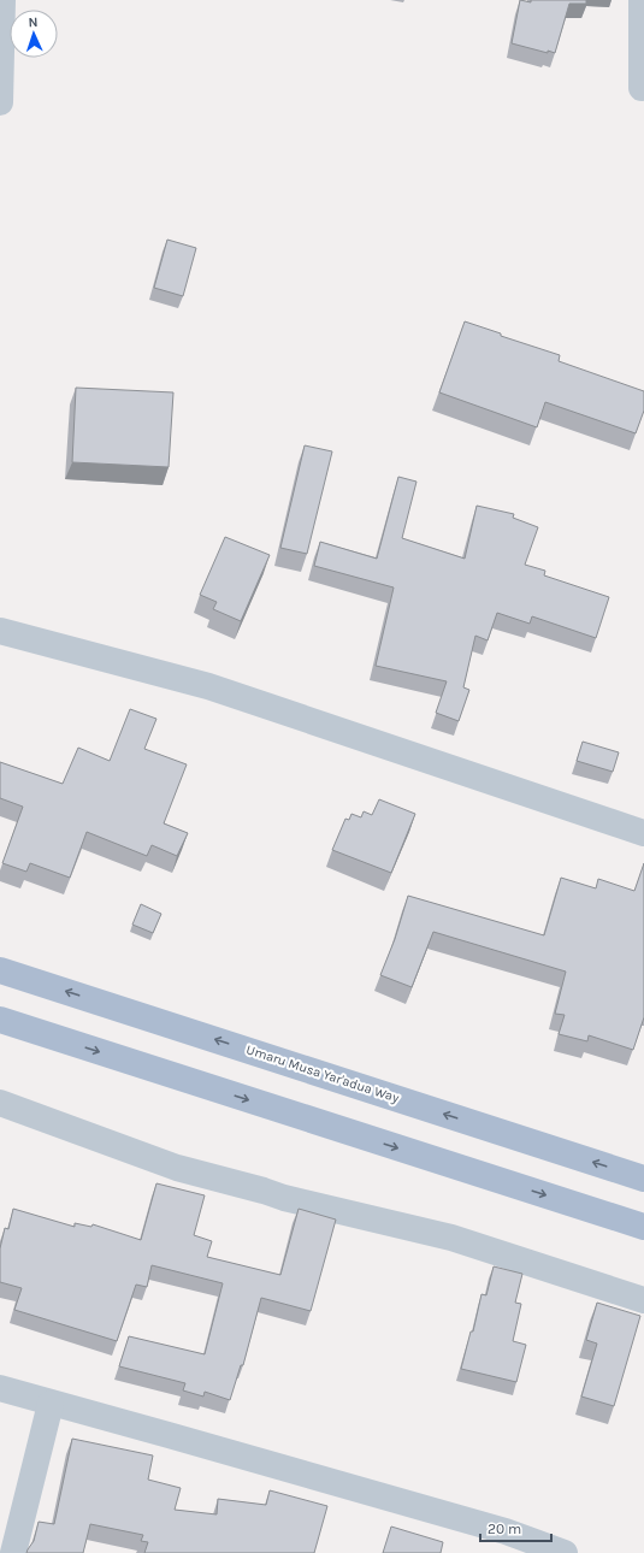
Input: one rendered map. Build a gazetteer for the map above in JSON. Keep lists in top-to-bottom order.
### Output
{
  "streets": {
    "main road": ["Umaru Musa Yar'adua Way"]
  },
  "scale_bar": "20 m",
  "north": "top"
}
